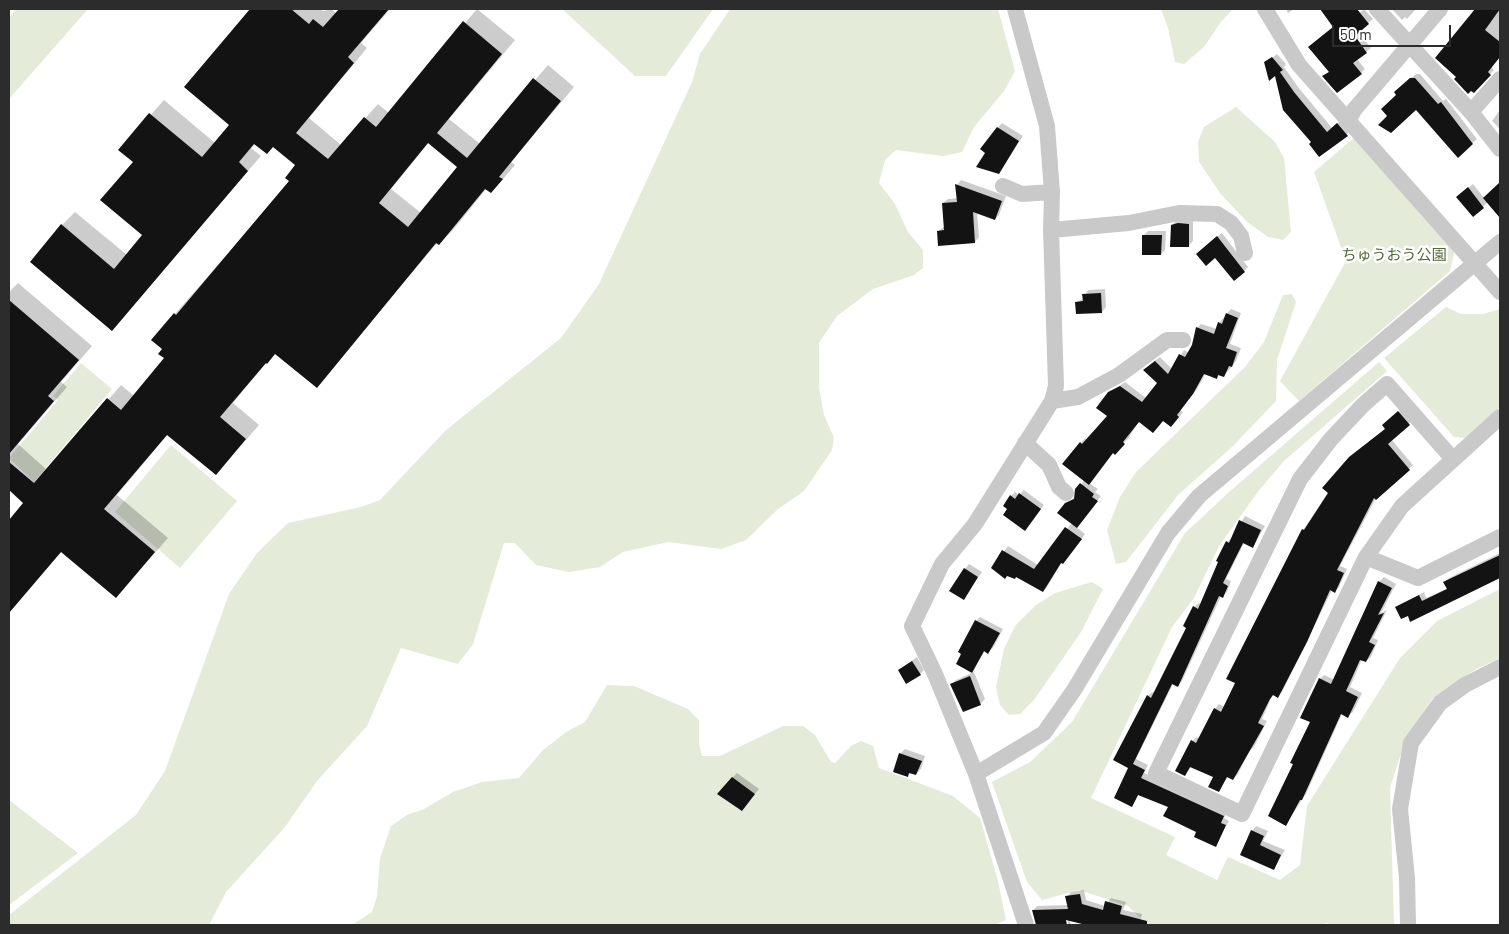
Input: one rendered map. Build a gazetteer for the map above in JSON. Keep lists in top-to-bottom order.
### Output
{
  "parks": ["ちゅうおう公園"],
  "scale_bar": "50 m"
}
